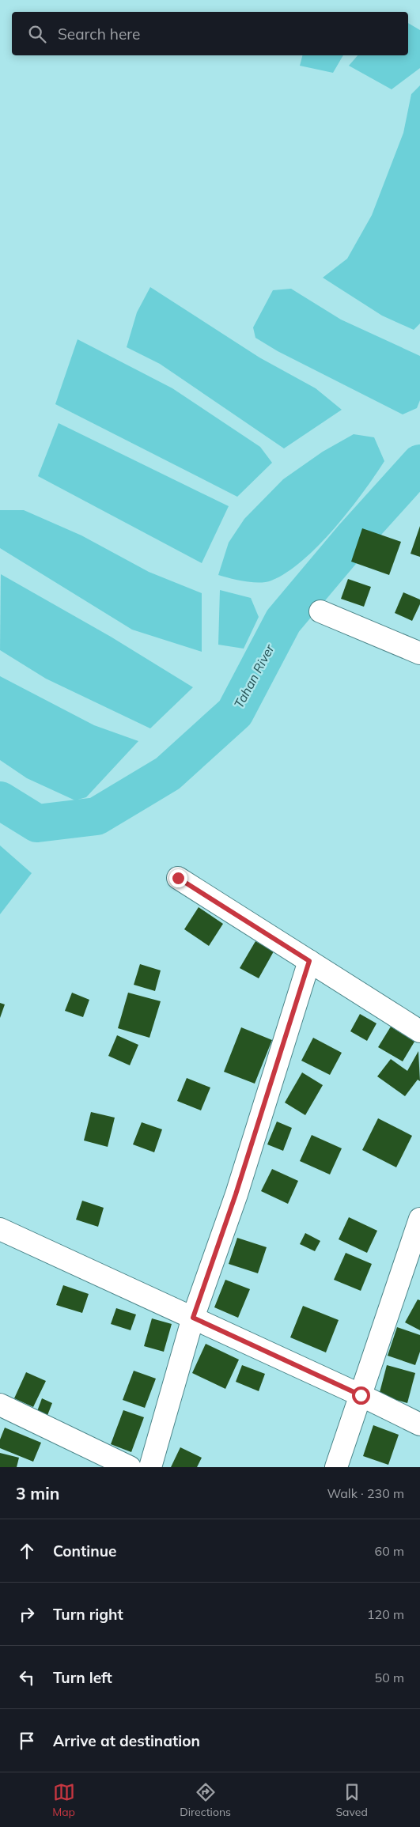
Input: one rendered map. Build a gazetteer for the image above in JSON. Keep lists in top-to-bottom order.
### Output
{
  "water": ["Tahan River"],
  "page": {
    "search": "Search here",
    "heading": ["3 min", "Walk · 230 m"],
    "list": [
      ["Continue", "60 m"],
      ["Turn right", "120 m"],
      ["Turn left", "50 m"],
      "Arrive at destination"
    ],
    "nav": ["Map", "Directions", "Saved"]
  }
}
